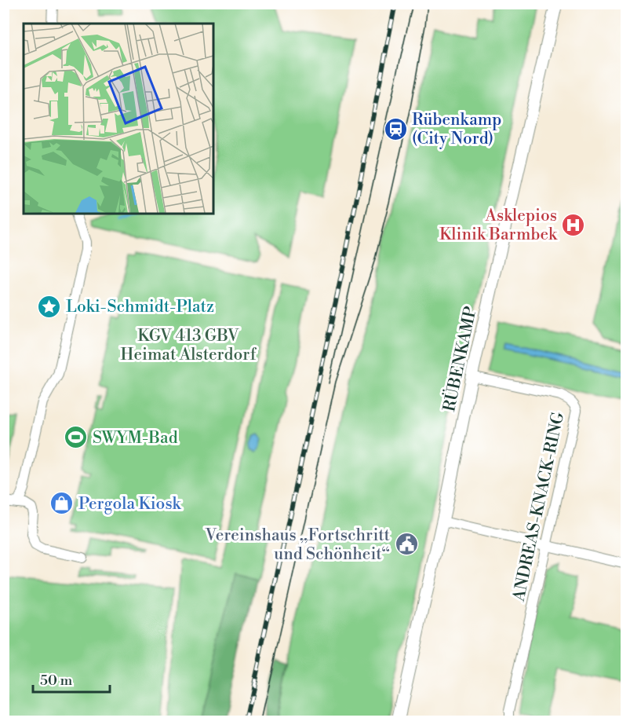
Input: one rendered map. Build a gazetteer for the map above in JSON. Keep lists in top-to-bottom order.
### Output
{
  "streets": {
    "street": ["RÜBENKAMP", "ANDREAS-KNACK-RING"]
  },
  "crossings": [
    ["RÜBENKAMP", "ANDREAS-KNACK-RING"]
  ],
  "parks": ["KGV 413 GBV Heimat Alsterdorf"],
  "places": {
    "station": ["Rübenkamp (City Nord)"],
    "hospital": ["Asklepios Klinik Barmbek"],
    "place": ["Loki-Schmidt-Platz"],
    "sports": ["SWYM-Bad"],
    "shop": ["Pergola Kiosk"],
    "public building": ["Vereinshaus „Fortschritt und Schönheit“"]
  },
  "scale_bar": "50 m"
}
